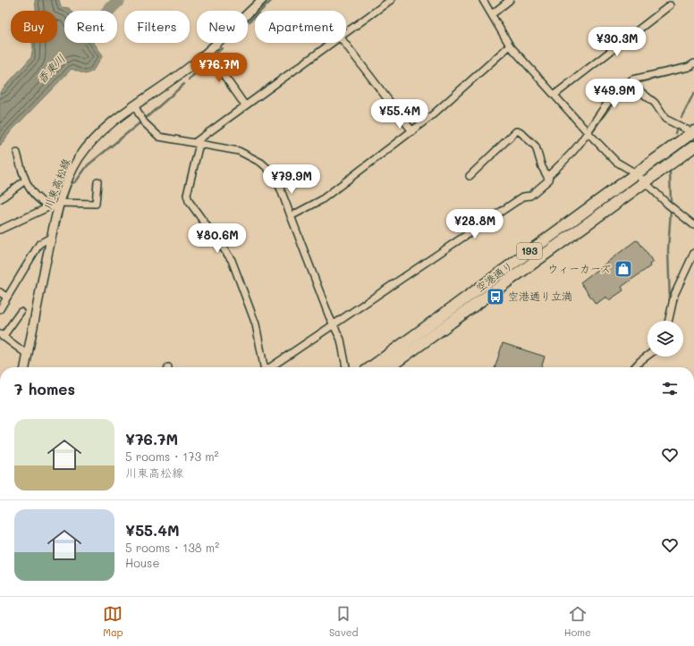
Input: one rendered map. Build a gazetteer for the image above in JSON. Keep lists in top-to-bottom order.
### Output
{
  "streets": {
    "highway": ["193", "空港通り"],
    "main road": ["川東高松線"]
  },
  "water": ["香東川"],
  "places": {
    "shop": ["ウィーカーズ"],
    "bus stop": ["空港通り立満"]
  },
  "page": {
    "chip": [
      "Buy",
      "Rent",
      "Filters",
      "New",
      "Apartment"
    ],
    "price": [
      "¥30.3M",
      "¥76.7M",
      "¥49.9M",
      "¥55.4M",
      "¥79.9M",
      "¥28.8M",
      "¥80.6M"
    ],
    "heading": "7 homes",
    "list": [
      {
        "name": "¥76.7M",
        "note": "5 rooms · 173 m² · 川東高松線"
      },
      {
        "name": "¥55.4M",
        "note": "5 rooms · 138 m² · House"
      }
    ],
    "tabs": ["Map", "Saved", "Home"]
  }
}
